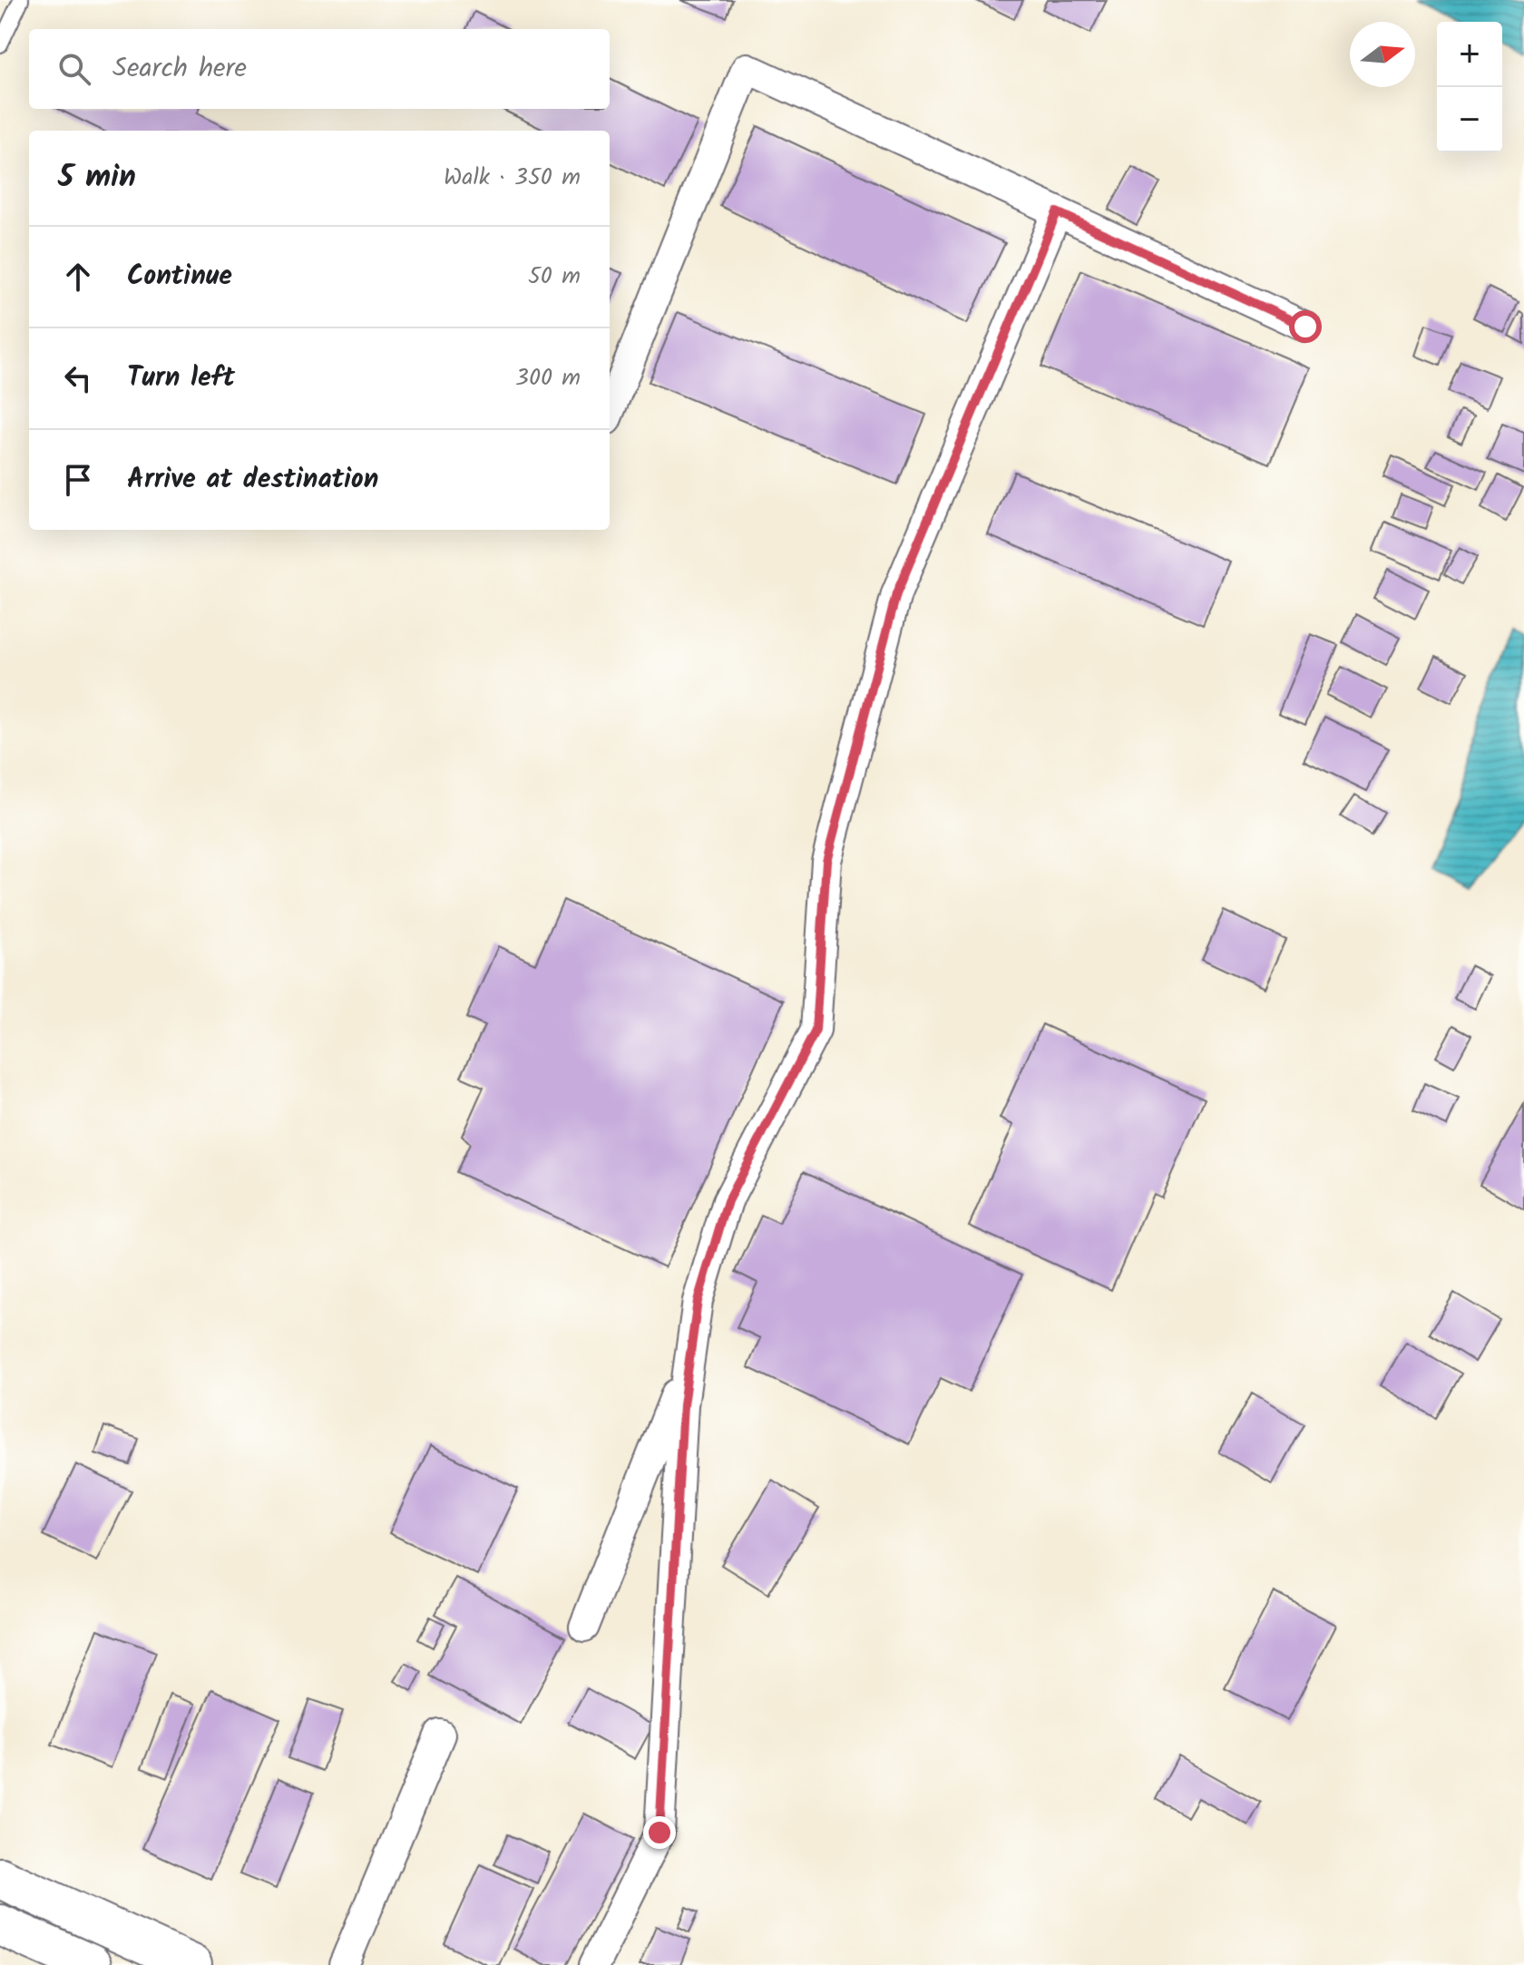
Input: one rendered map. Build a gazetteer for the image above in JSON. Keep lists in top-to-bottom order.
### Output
{
  "north": "right",
  "page": {
    "map_buttons": ["+", "−"],
    "search": "Search here",
    "heading": ["5 min", "Walk · 350 m"],
    "list": [
      ["Continue", "50 m"],
      ["Turn left", "300 m"],
      "Arrive at destination"
    ]
  }
}
